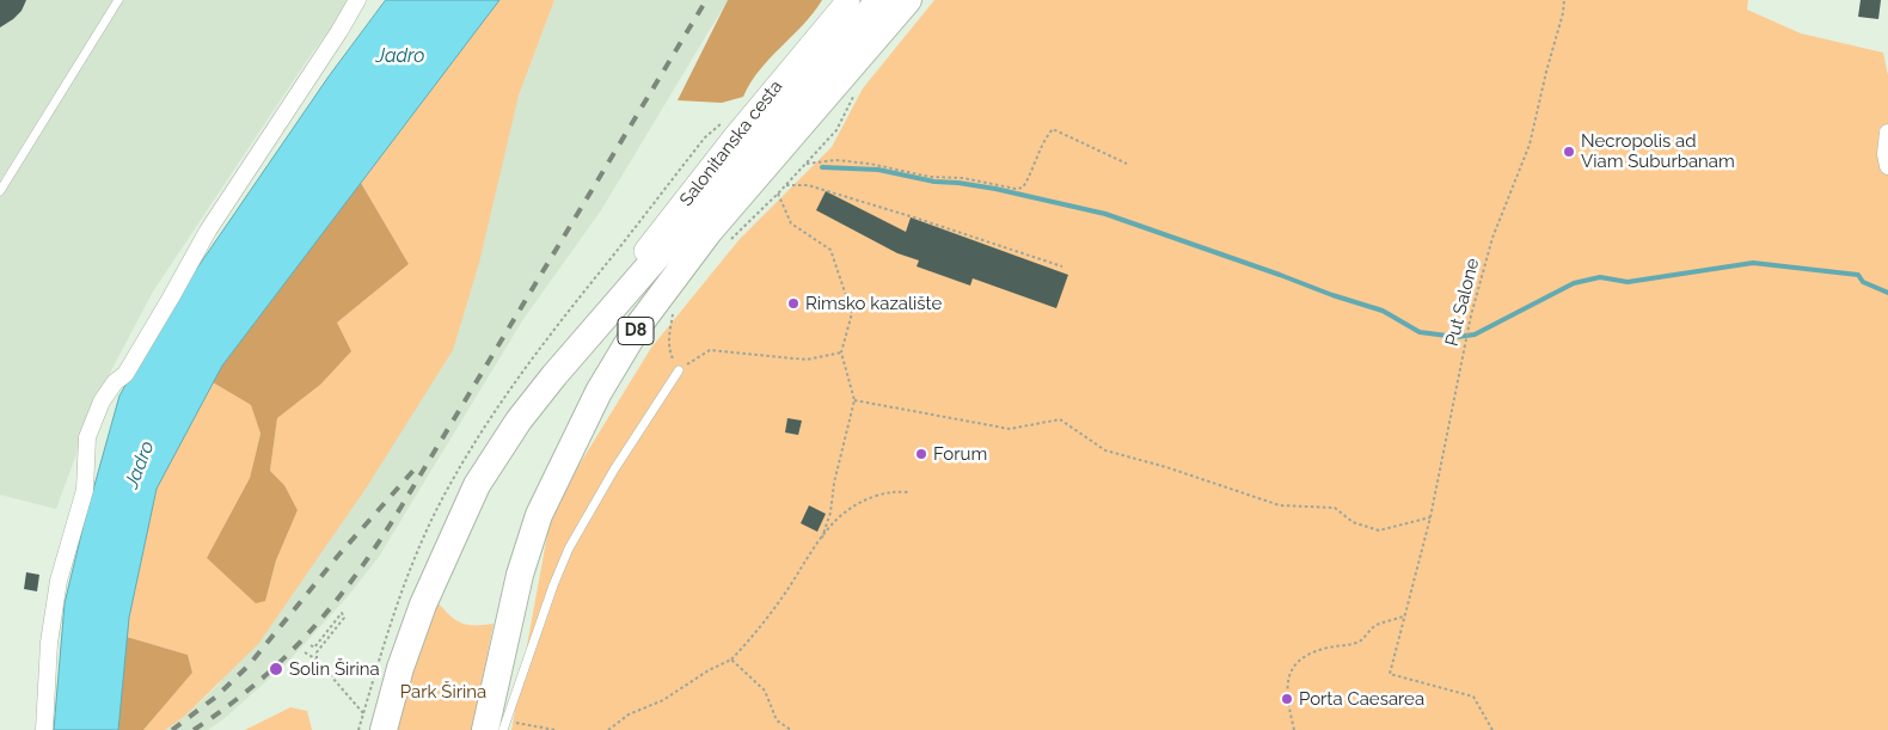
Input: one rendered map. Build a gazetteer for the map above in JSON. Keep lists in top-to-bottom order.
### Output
{
  "streets": {
    "highway": ["D8"],
    "main road": ["Salonitanska cesta"],
    "path": ["Put Salone"]
  },
  "crossings": [
    ["Salonitanska cesta", "D8"]
  ],
  "water": ["Jadro"],
  "parks": ["Park Širina"],
  "places": [
    "Necropolis ad Viam Suburbanam",
    "Rimsko kazalište",
    "Forum",
    "Solin Širina",
    "Porta Caesarea"
  ]
}
